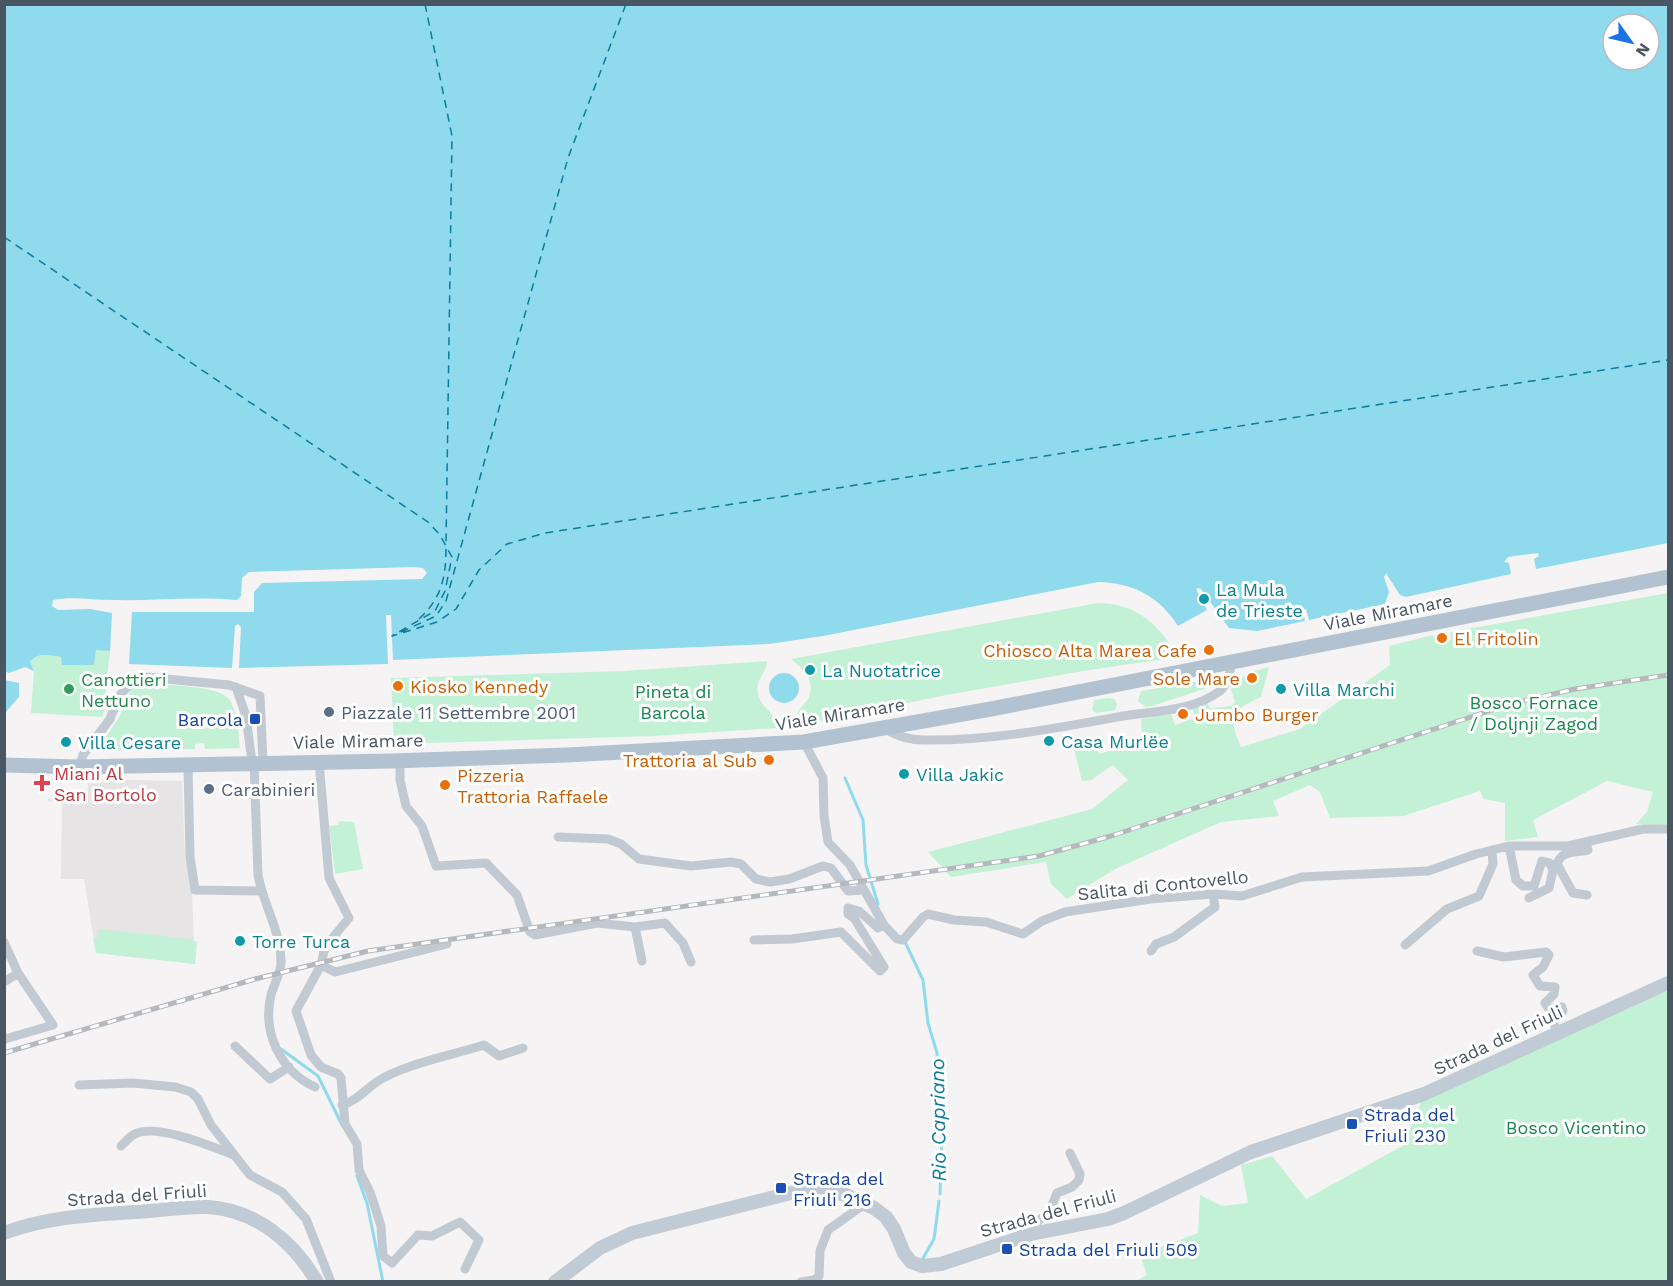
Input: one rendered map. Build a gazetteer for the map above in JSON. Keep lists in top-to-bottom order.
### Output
{
  "streets": {
    "main road": ["Viale Miramare", "Strada del Friuli"],
    "street": ["Salita di Contovello"]
  },
  "water": ["Rio Capriano"],
  "parks": ["Pineta di Barcola", "Bosco Fornace / Doljnji Zagod", "Bosco Vicentino"],
  "places": {
    "other": [
      "La Mula de Trieste",
      "El Fritolin",
      "Chiosco Alta Marea Cafe",
      "La Nuotatrice",
      "Sole Mare",
      "Kiosko Kennedy",
      "Canottieri Nettuno",
      "Villa Marchi",
      "Piazzale 11 Settembre 2001",
      "Jumbo Burger",
      "Casa Murlëe",
      "Villa Cesare",
      "Trattoria al Sub",
      "Villa Jakic",
      "Pizzeria Trattoria Raffaele",
      "Carabinieri",
      "Torre Turca"
    ],
    "transit": [
      "Barcola",
      "Strada del Friuli 230",
      "Strada del Friuli 216",
      "Strada del Friuli 509"
    ],
    "health": ["Miani Al San Bortolo"]
  },
  "north": "bottom right"
}
